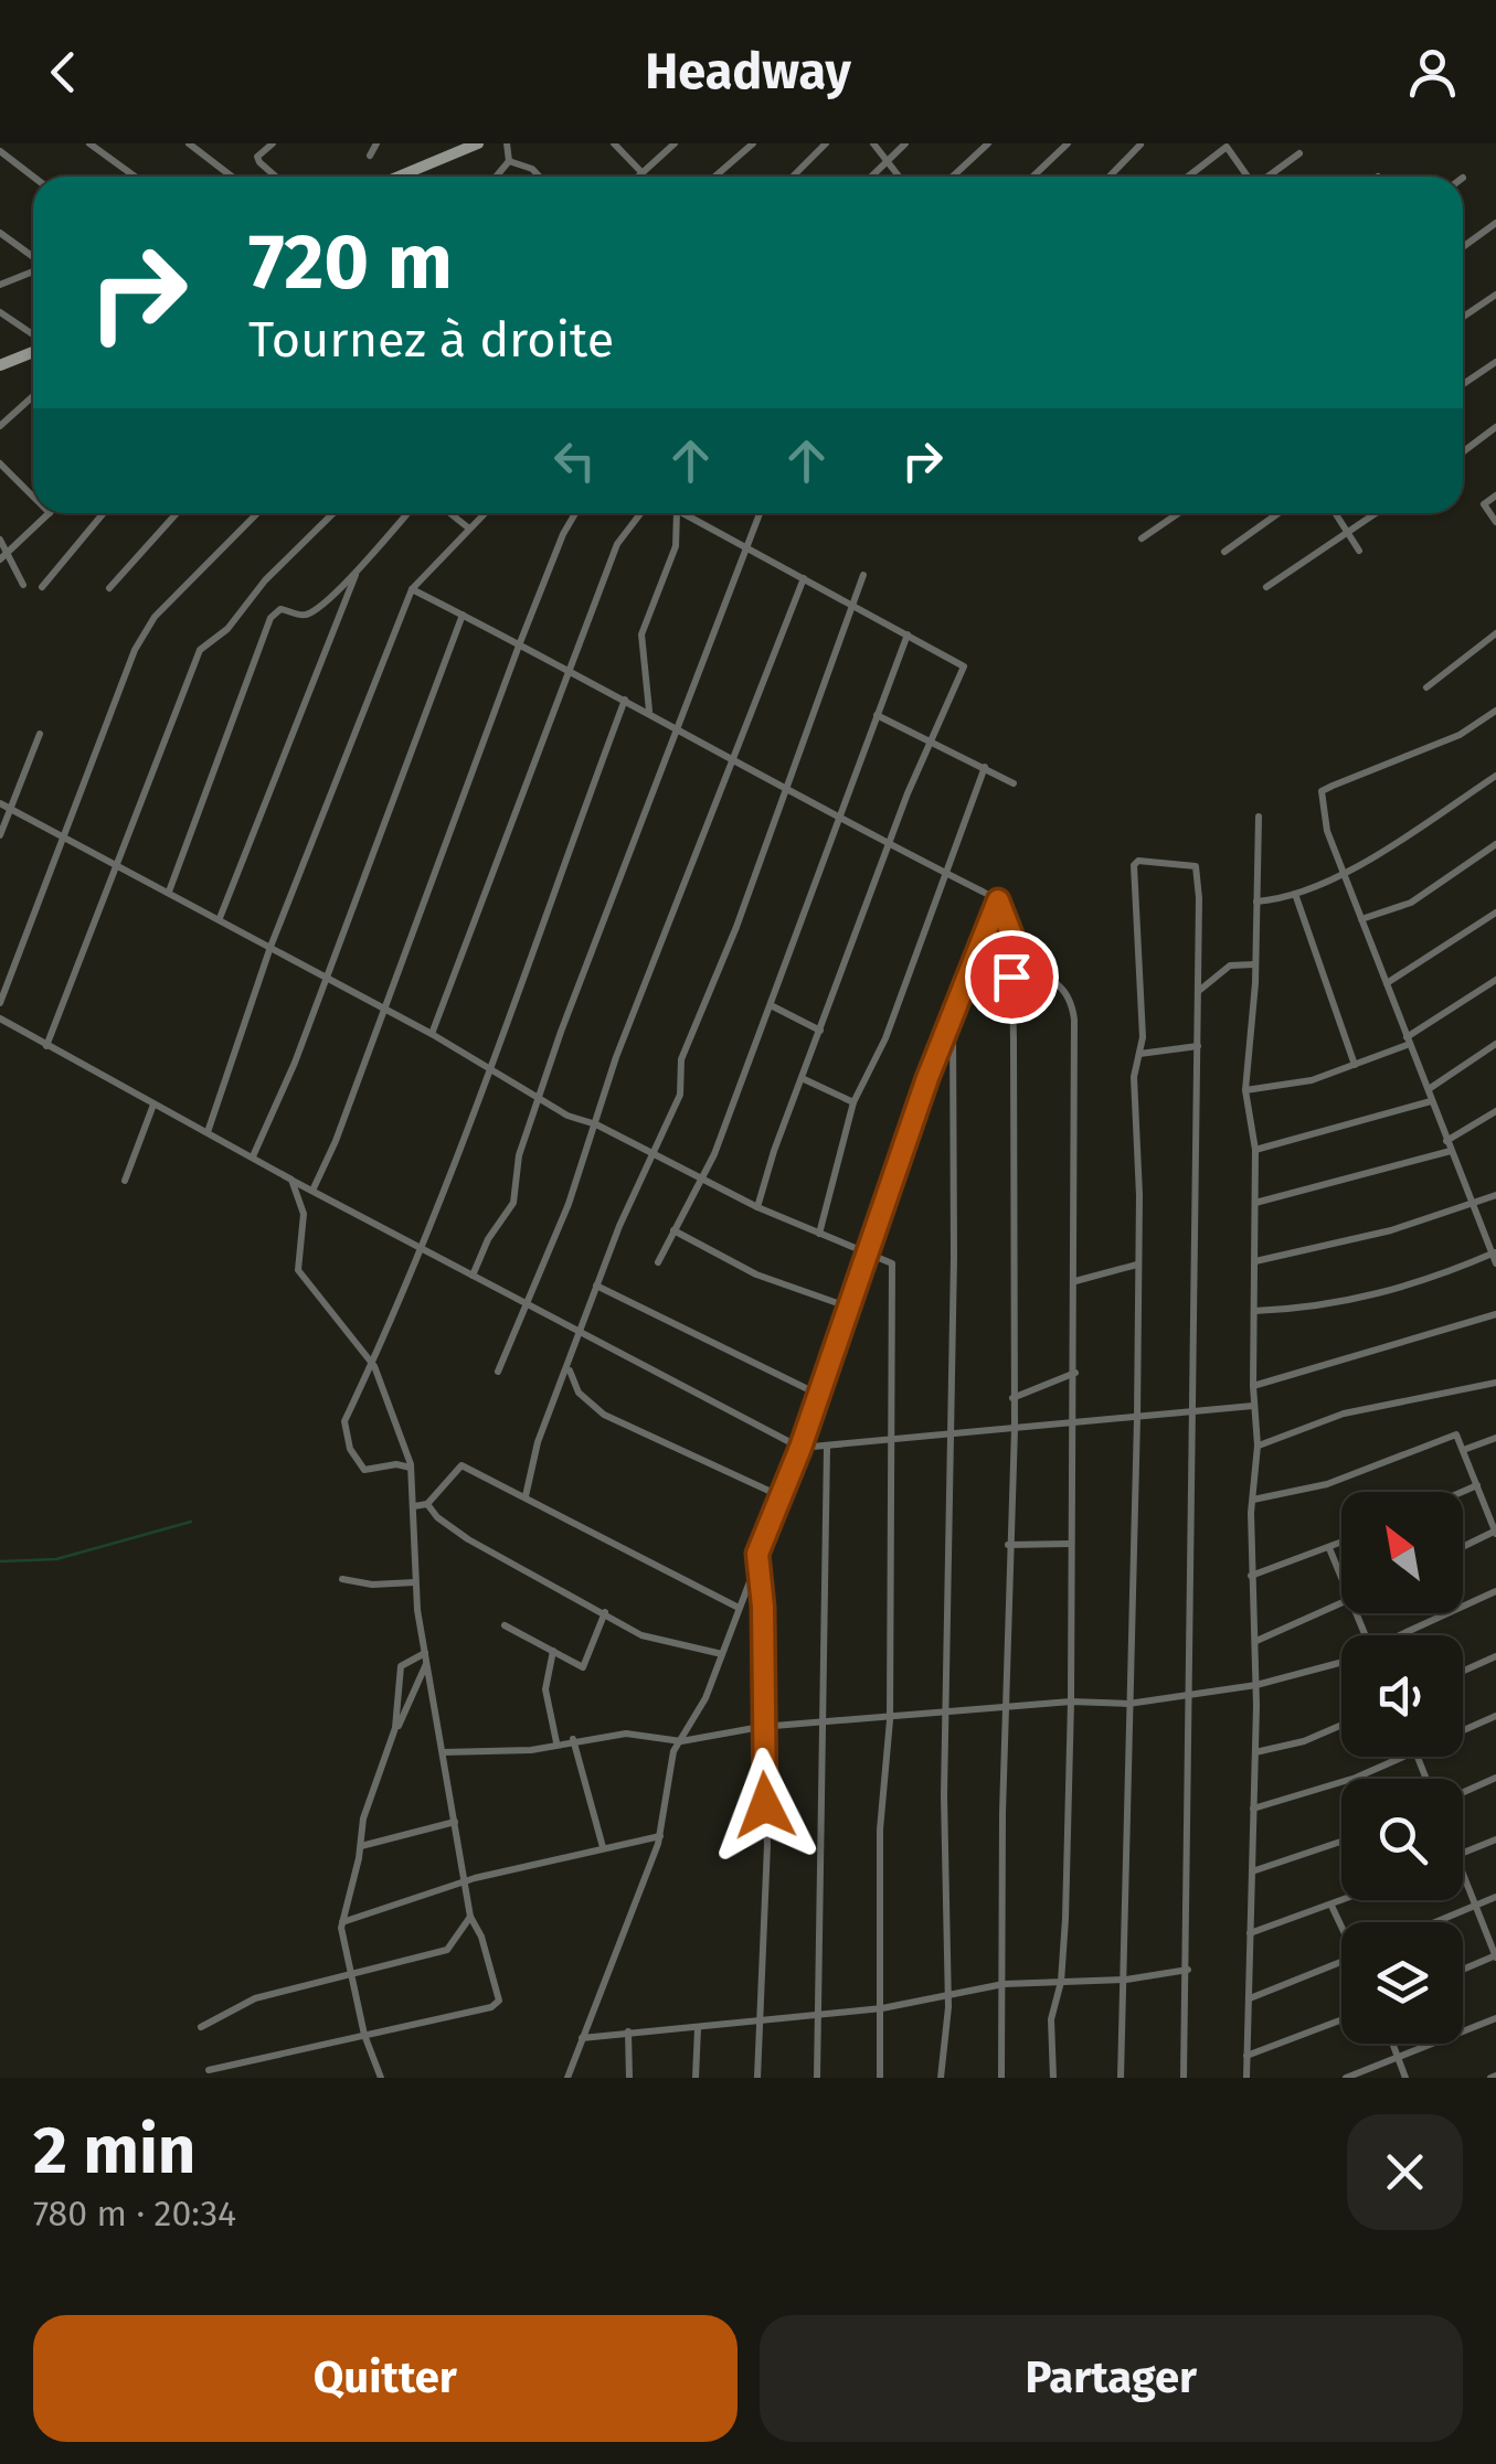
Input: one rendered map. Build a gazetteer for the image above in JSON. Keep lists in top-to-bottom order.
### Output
{
  "north": "top left",
  "page": {
    "header": "Headway",
    "turn": ["720 m", "Tournez à droite"],
    "heading": ["2 min", "780 m · 20:34"],
    "buttons": ["Quitter", "Partager"]
  }
}
